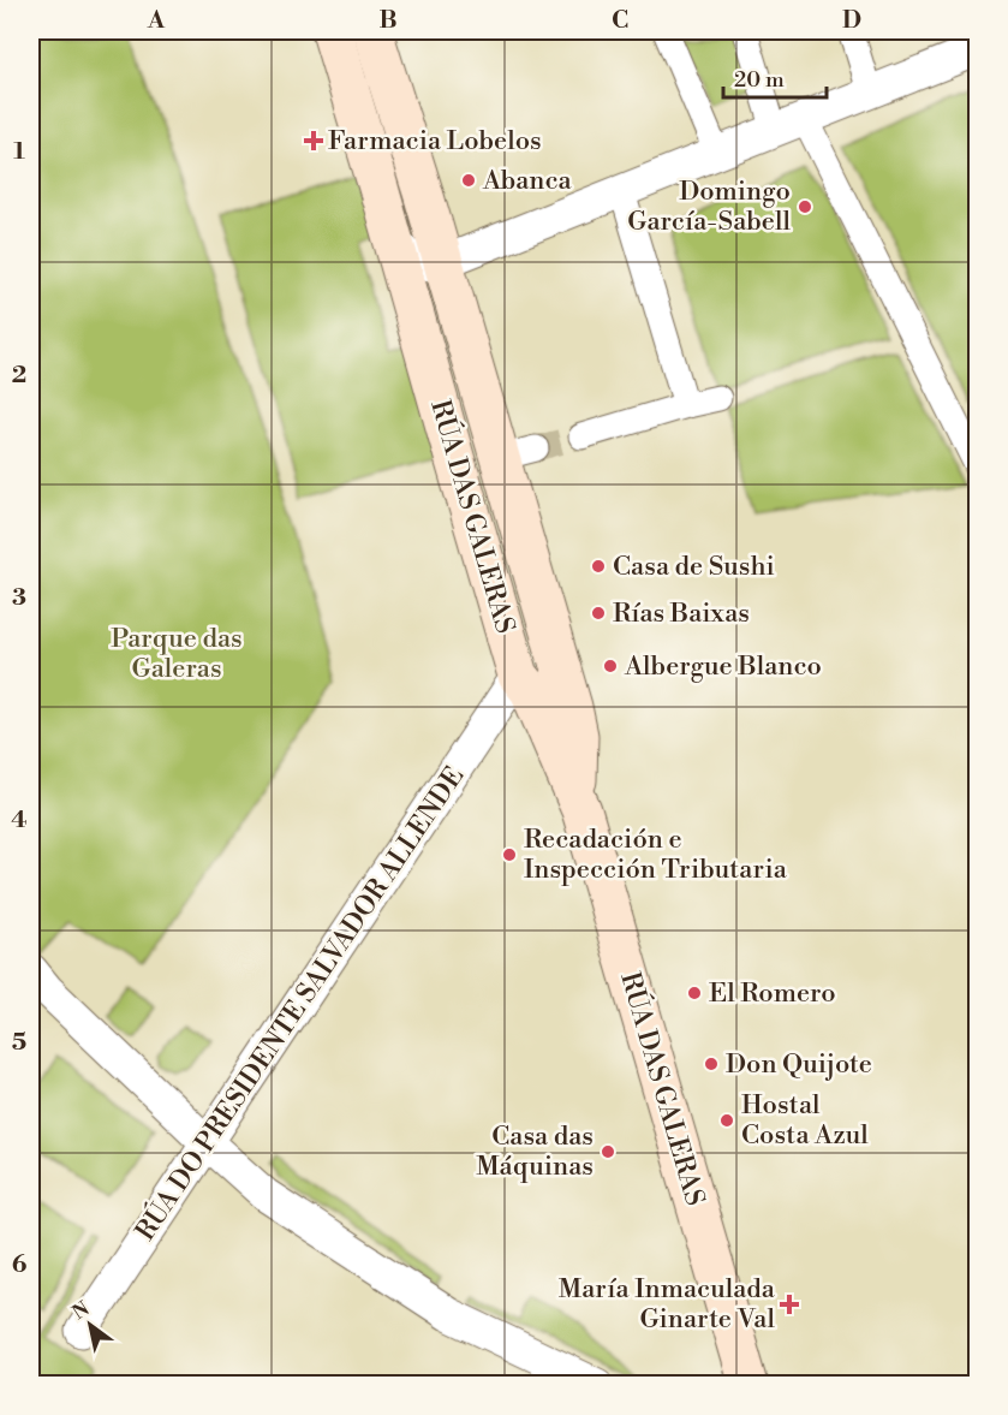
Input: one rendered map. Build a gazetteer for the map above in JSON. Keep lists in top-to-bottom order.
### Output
{
  "streets": {
    "main road": ["RÚA DAS GALERAS"],
    "street": ["RÚA DO PRESIDENTE SALVADOR ALLENDE"]
  },
  "crossings": [
    ["RÚA DAS GALERAS", "RÚA DO PRESIDENTE SALVADOR ALLENDE"]
  ],
  "parks": ["Parque das Galeras"],
  "places": {
    "health": ["Farmacia Lobelos", "María Inmaculada Ginarte Val"],
    "other": [
      "Abanca",
      "Domingo García-Sabell",
      "Casa de Sushi",
      "Rías Baixas",
      "Albergue Blanco",
      "Recadación e Inspección Tributaria",
      "El Romero",
      "Don Quijote",
      "Hostal Costa Azul",
      "Casa das Máquinas"
    ]
  },
  "scale_bar": "20 m",
  "north": "top left",
  "grid": {
    "columns": [
      "A",
      "B",
      "C",
      "D"
    ],
    "rows": [
      "1",
      "2",
      "3",
      "4",
      "5",
      "6"
    ]
  }
}
